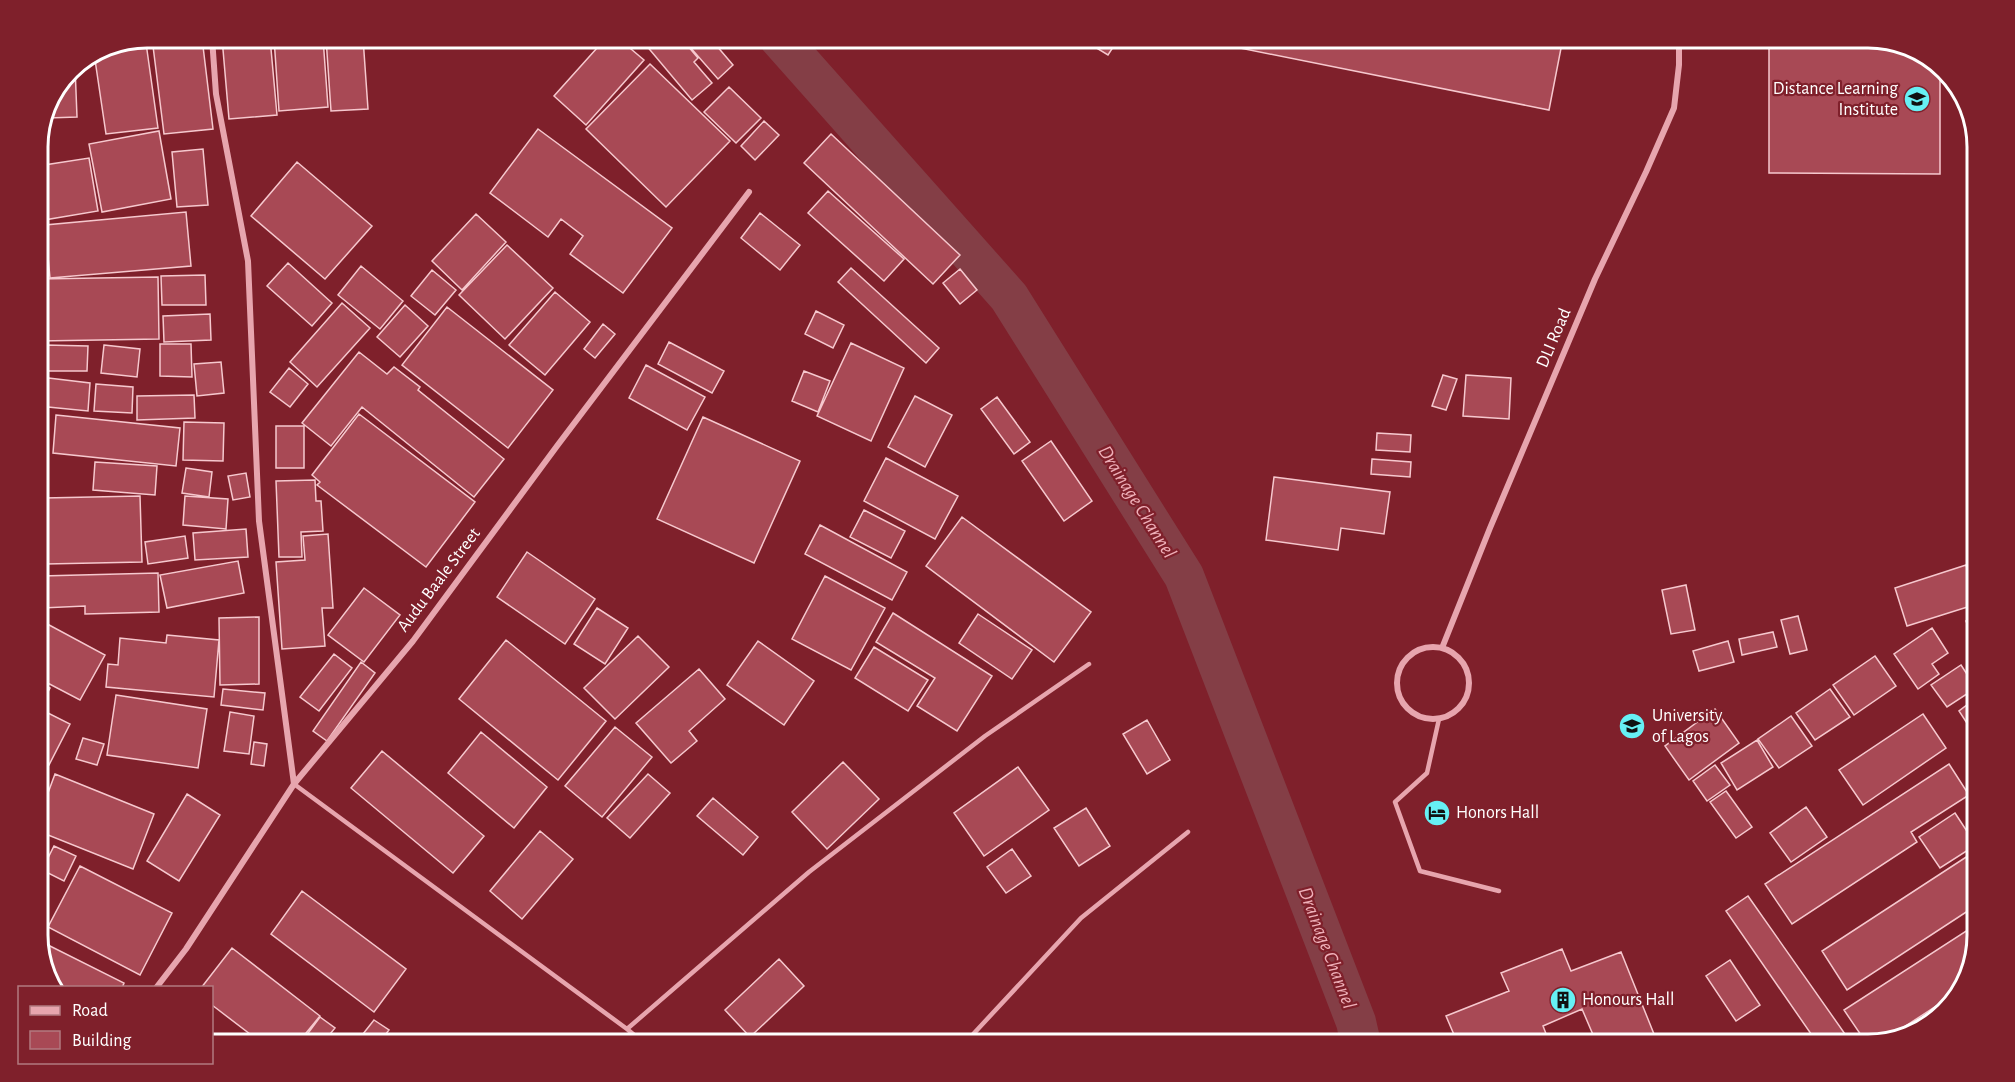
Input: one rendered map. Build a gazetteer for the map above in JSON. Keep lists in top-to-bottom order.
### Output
{
  "streets": {
    "street": ["DLI Road", "Audu Baale Street"]
  },
  "water": ["Drainage Channel"],
  "places": {
    "school or university": ["Distance Learning Institute", "University of Lagos"],
    "hotel": ["Honors Hall"],
    "building": ["Honours Hall"]
  },
  "legend": ["Road", "Building"]
}
